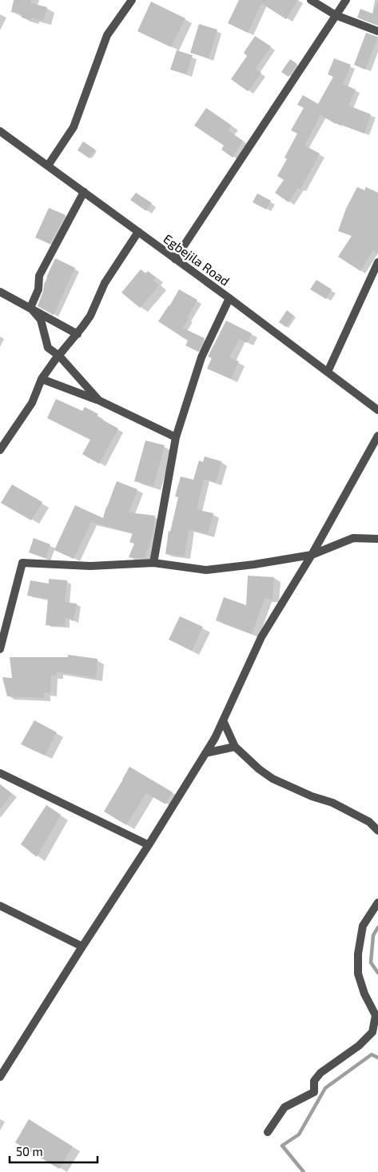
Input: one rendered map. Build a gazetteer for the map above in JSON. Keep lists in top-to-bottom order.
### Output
{
  "streets": {
    "street": ["Egbejila Road"]
  },
  "scale_bar": "50 m"
}
